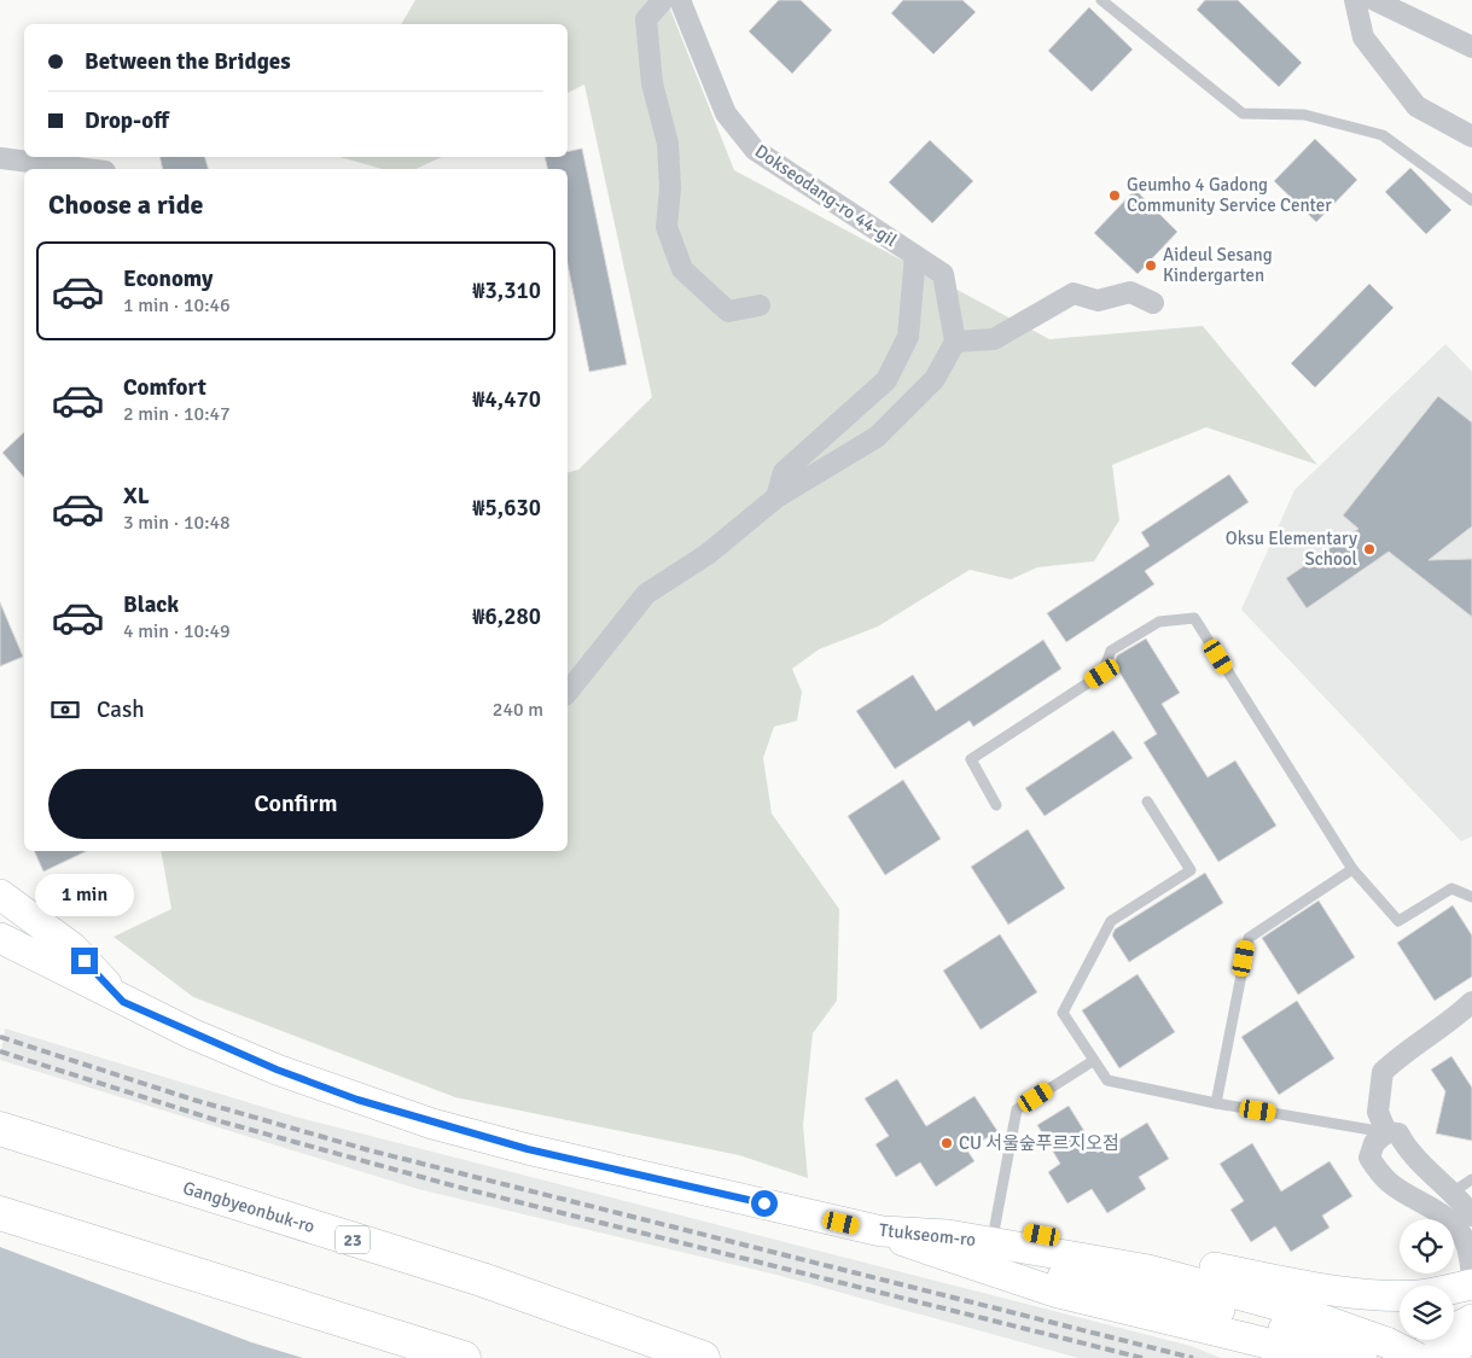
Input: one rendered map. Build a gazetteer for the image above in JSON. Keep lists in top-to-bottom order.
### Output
{
  "streets": {
    "highway": ["Gangbyeonbuk-ro", "23"],
    "main road": ["Ttukseom-ro"],
    "street": ["Dokseodang-ro 44-gil"]
  },
  "places": [
    "Geumho 4 Gadong Community Service Center",
    "Aideul Sesang Kindergarten",
    "Oksu Elementary School",
    "CU 서울숲푸르지오점"
  ],
  "page": {
    "banner": ["Between the Bridges", "Drop-off"],
    "heading": "Choose a ride",
    "list": [
      {
        "name": "Economy",
        "note": "1 min · 10:46",
        "value": "₩3,310"
      },
      {
        "name": "Comfort",
        "note": "2 min · 10:47",
        "value": "₩4,470"
      },
      {
        "name": "XL",
        "note": "3 min · 10:48",
        "value": "₩5,630"
      },
      {
        "name": "Black",
        "note": "4 min · 10:49",
        "value": "₩6,280"
      }
    ],
    "pay": ["Cash", "240 m"],
    "buttons": "Confirm",
    "bubble": "1 min"
  }
}
